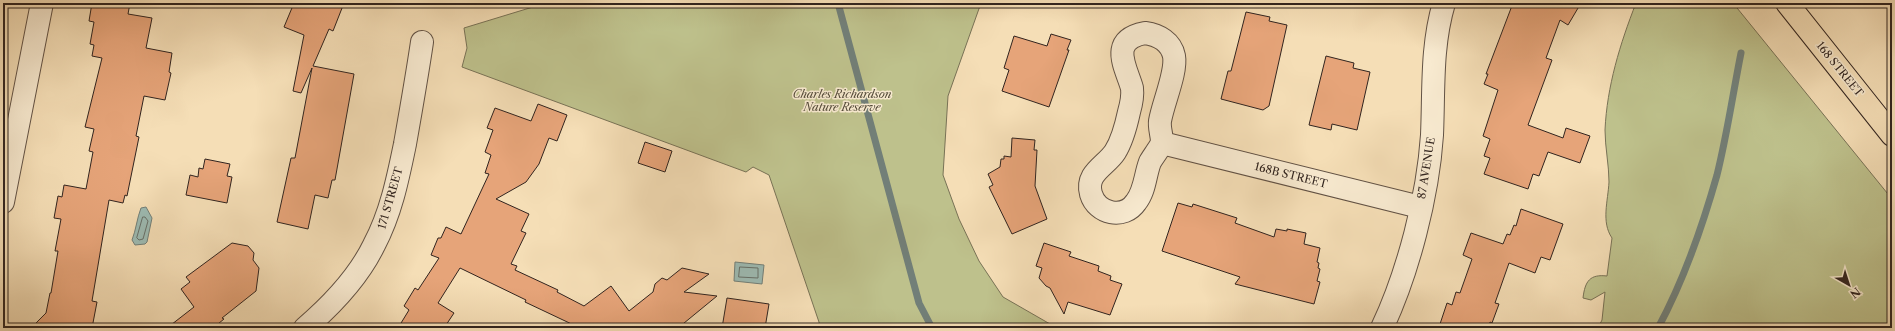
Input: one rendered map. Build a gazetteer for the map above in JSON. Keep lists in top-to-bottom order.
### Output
{
  "streets": {
    "main road": ["168 STREET"],
    "street": ["87 AVENUE", "168B STREET", "171 STREET"]
  },
  "crossings": [
    ["87 AVENUE", "168B STREET"]
  ],
  "parks": ["Charles Richardson Nature Reserve"],
  "north": "bottom right"
}
